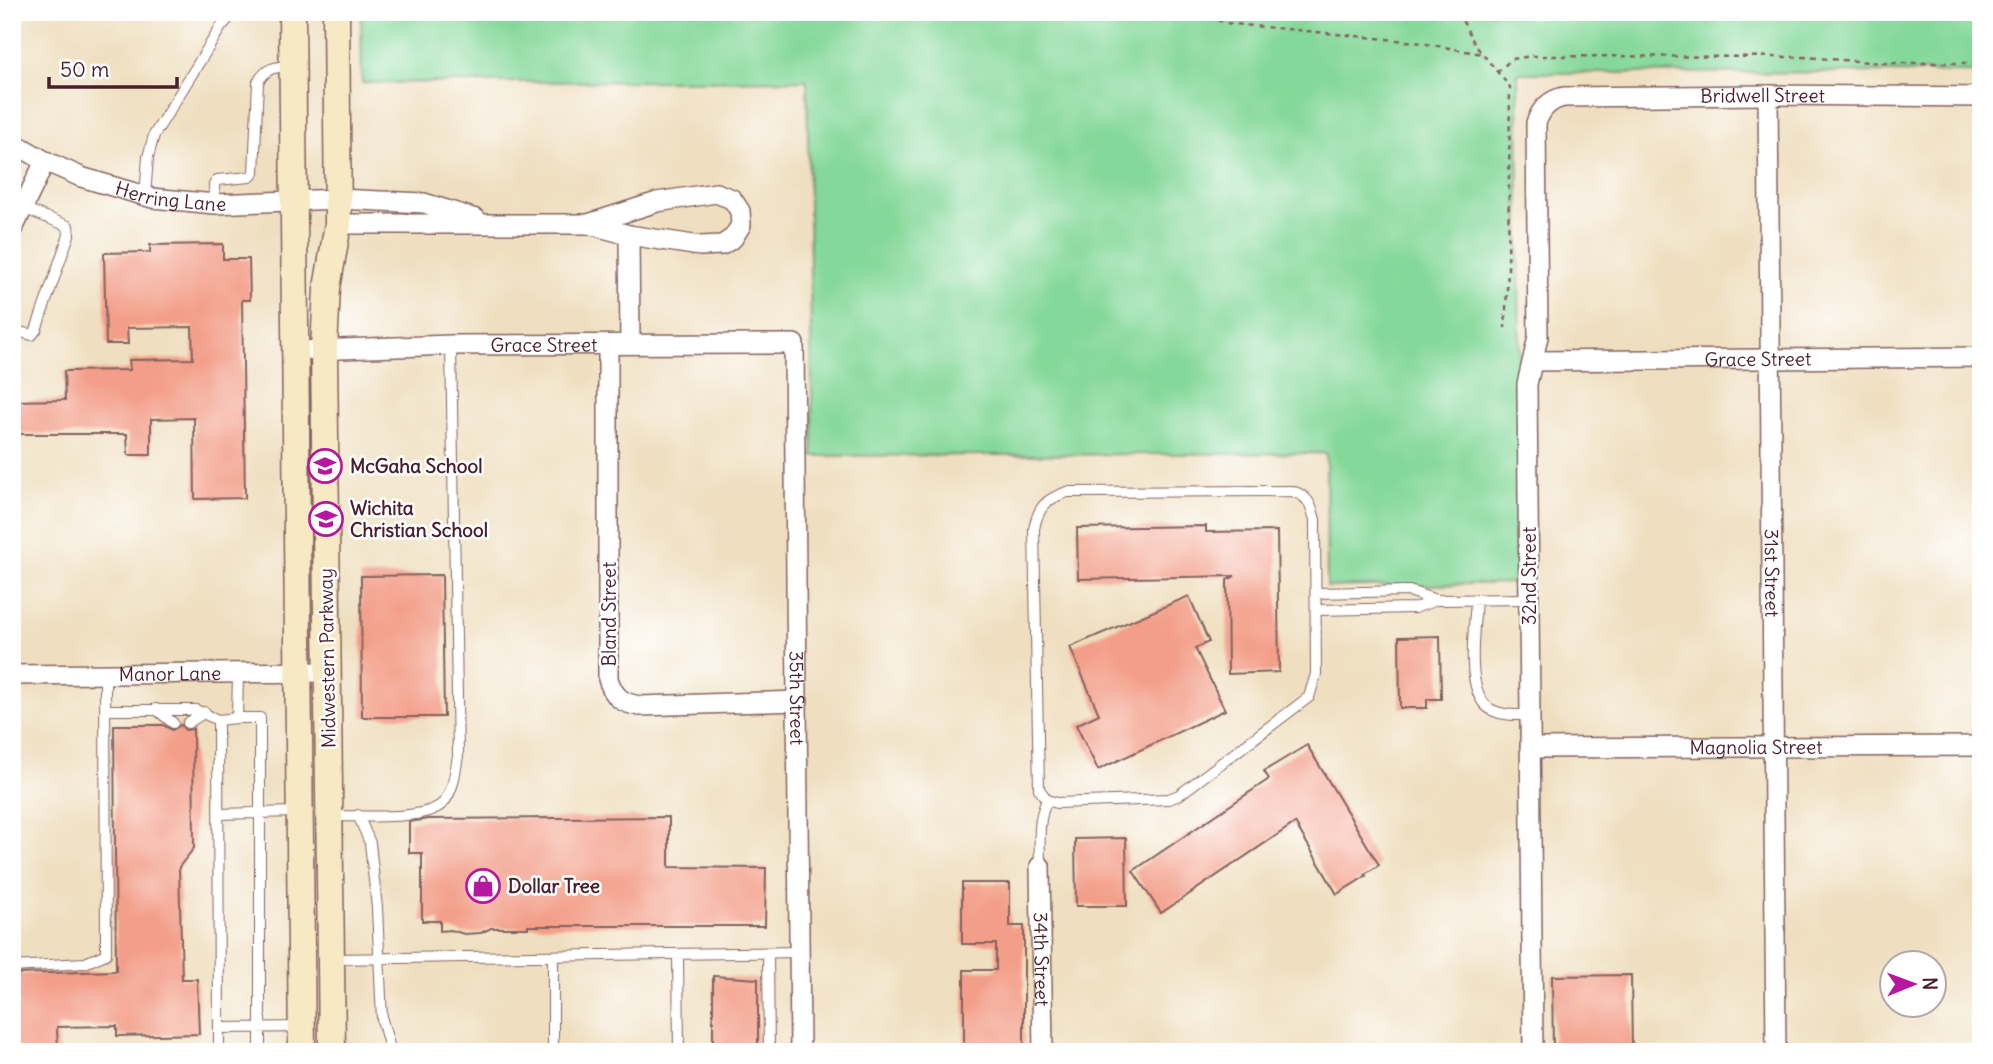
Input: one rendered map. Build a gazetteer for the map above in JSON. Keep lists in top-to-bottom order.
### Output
{
  "streets": {
    "main road": ["Midwestern Parkway"],
    "street": [
      "Bridwell Street",
      "Herring Lane",
      "Grace Street",
      "31st Street",
      "32nd Street",
      "Bland Street",
      "Manor Lane",
      "35th Street",
      "Magnolia Street",
      "34th Street"
    ]
  },
  "crossings": [
    ["Bridwell Street", "31st Street"],
    ["Bridwell Street", "32nd Street"],
    ["Herring Lane", "Midwestern Parkway"],
    ["Grace Street", "31st Street"],
    ["Grace Street", "32nd Street"],
    ["Grace Street", "Bland Street"],
    ["Grace Street", "Midwestern Parkway"],
    ["Grace Street", "35th Street"],
    ["31st Street", "Magnolia Street"],
    ["32nd Street", "Magnolia Street"],
    ["Bland Street", "35th Street"],
    ["Midwestern Parkway", "Manor Lane"]
  ],
  "places": {
    "school or university": ["McGaha School", "Wichita Christian School"],
    "shop": ["Dollar Tree"]
  },
  "scale_bar": "50 m",
  "north": "right"
}
